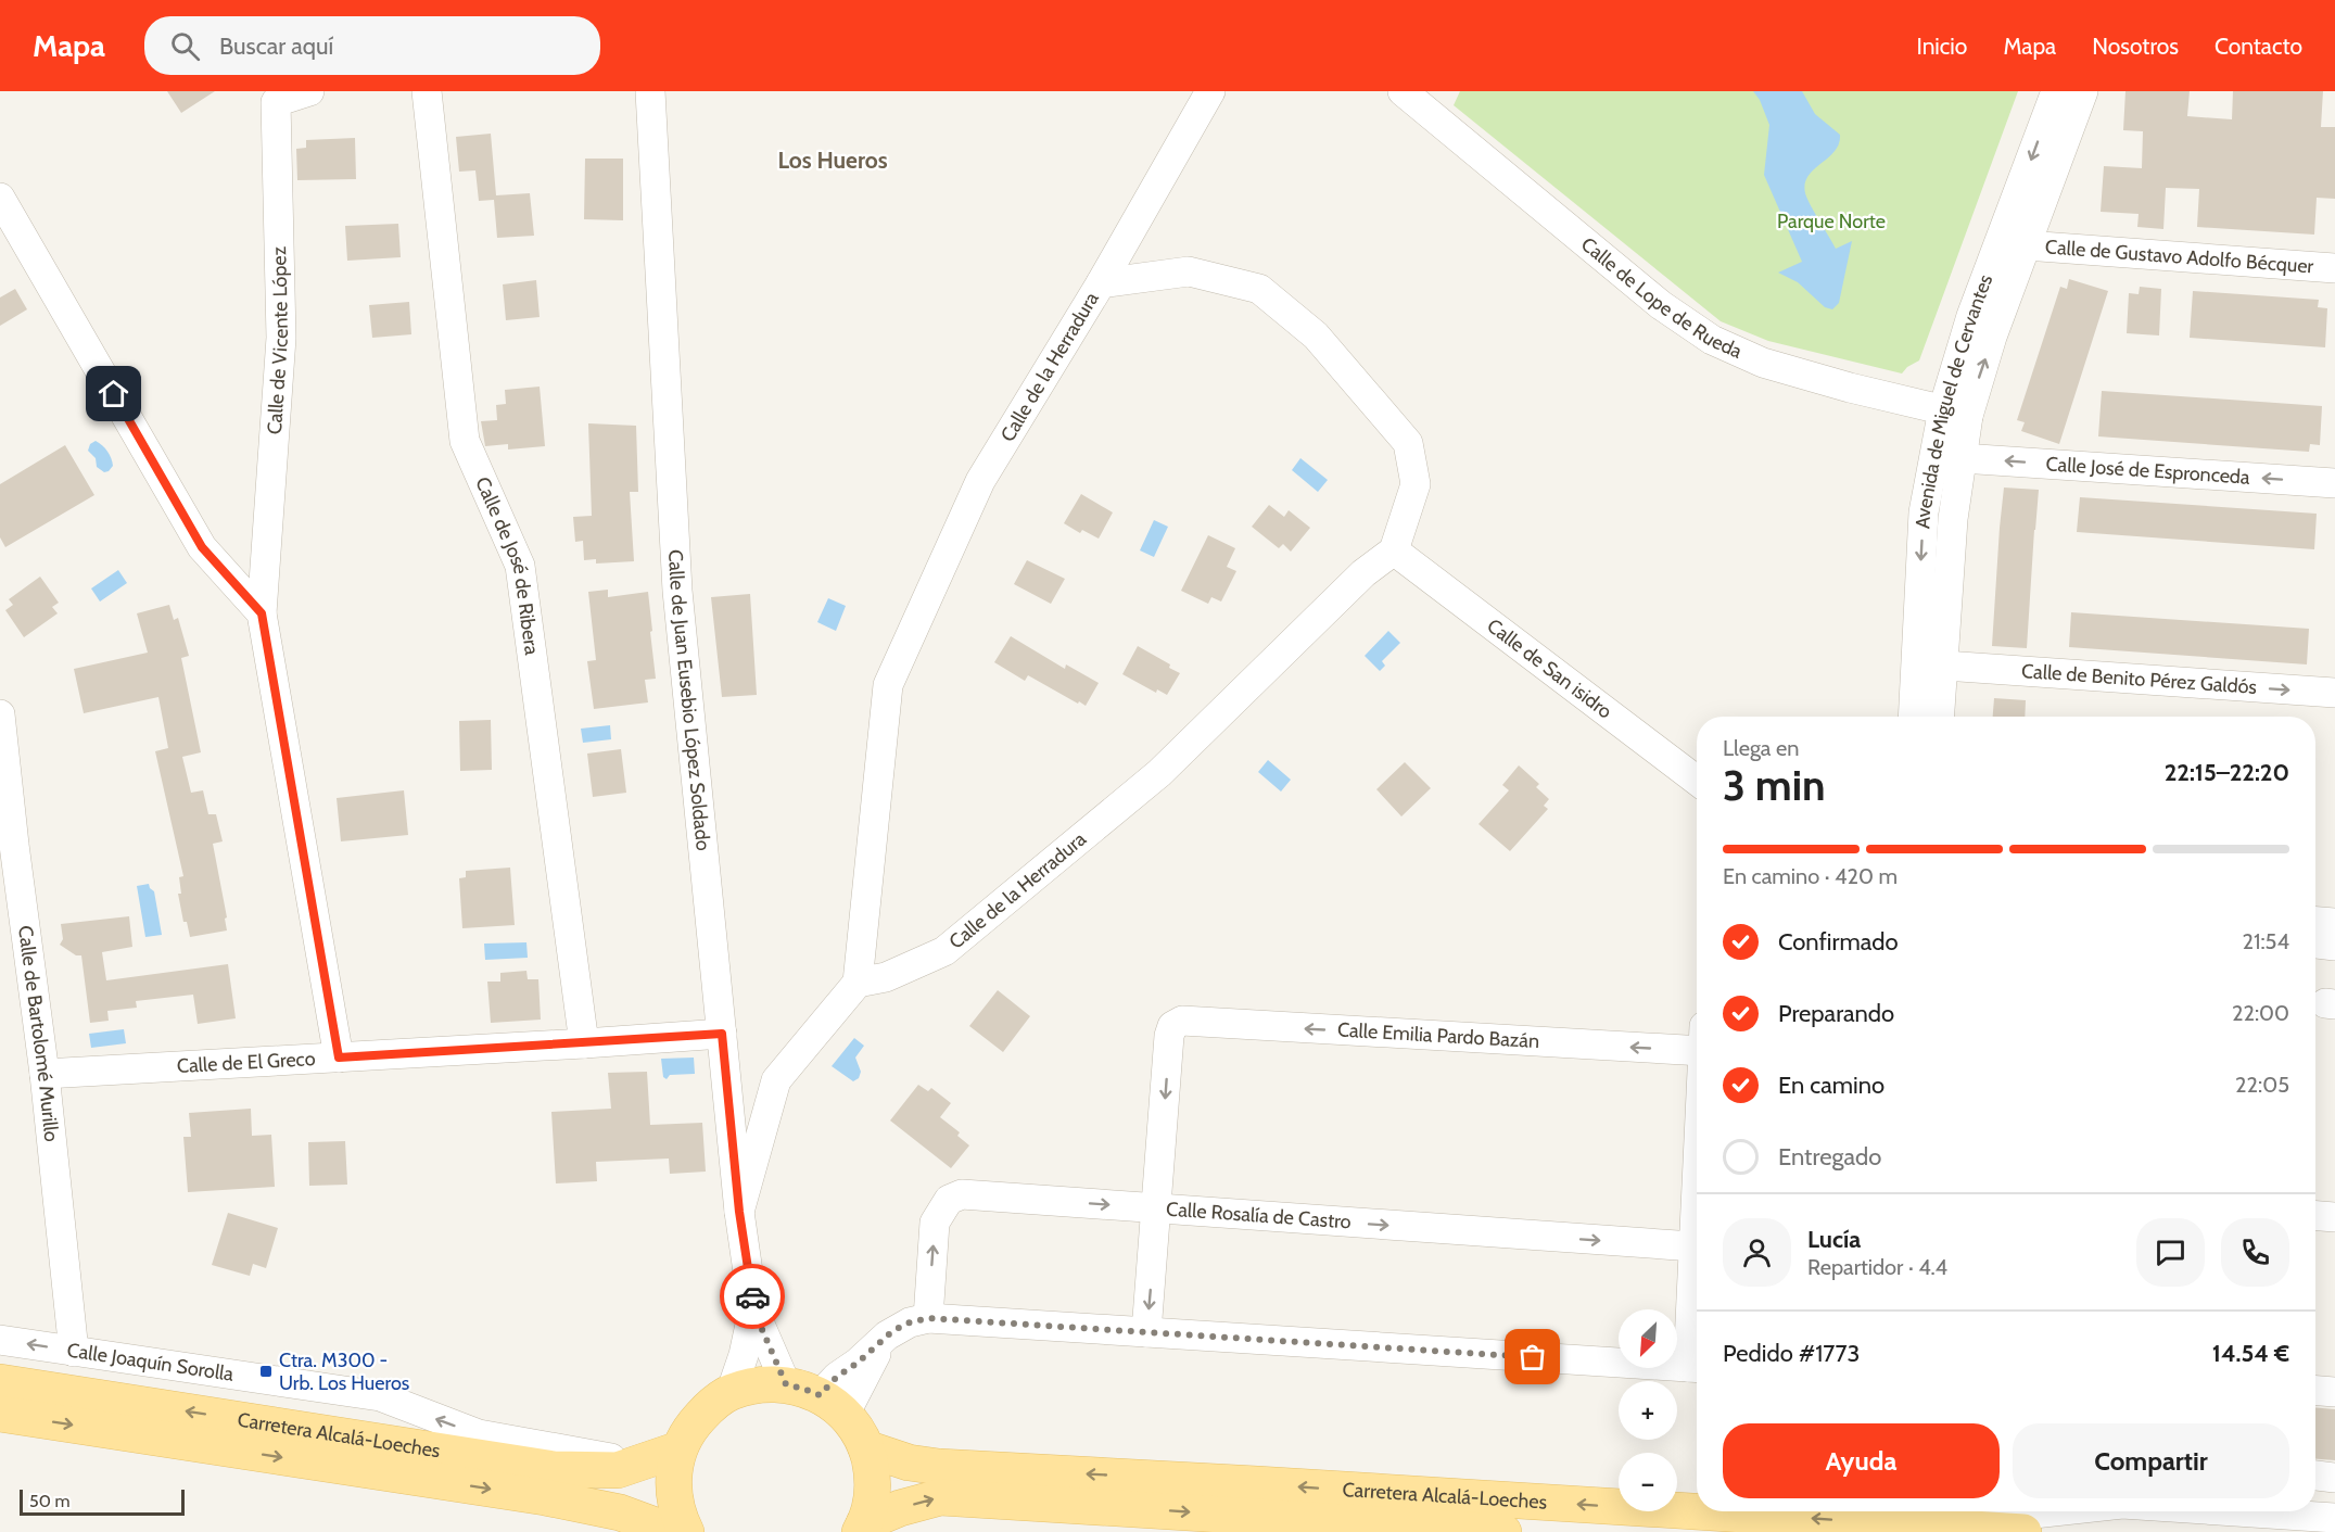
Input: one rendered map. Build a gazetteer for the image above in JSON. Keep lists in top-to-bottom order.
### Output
{
  "streets": {
    "main road": ["Carretera Alcalá-Loeches"],
    "street": [
      "Calle de Gustavo Adolfo Bécquer",
      "Calle de Lope de Rueda",
      "Calle de Vicente López",
      "Calle de la Herradura",
      "Avenida de Miguel de Cervantes",
      "Calle José de Espronceda",
      "Calle de José de Ribera",
      "Calle de San isidro",
      "Calle de Benito Pérez Galdós",
      "Calle de Juan Eusebio López Soldado",
      "Calle de Bartolomé Murillo",
      "Calle Emilia Pardo Bazán",
      "Calle de El Greco",
      "Calle Rosalía de Castro",
      "Calle Joaquín Sorolla"
    ]
  },
  "crossings": [
    ["Calle de Gustavo Adolfo Bécquer", "Avenida de Miguel de Cervantes"],
    ["Calle de Lope de Rueda", "Avenida de Miguel de Cervantes"],
    ["Calle de la Herradura", "Calle de San isidro"],
    ["Avenida de Miguel de Cervantes", "Calle José de Espronceda"],
    ["Avenida de Miguel de Cervantes", "Calle de Benito Pérez Galdós"],
    ["Calle de José de Ribera", "Calle de El Greco"],
    ["Calle de Juan Eusebio López Soldado", "Calle de El Greco"],
    ["Calle de Bartolomé Murillo", "Calle de El Greco"],
    ["Calle de Bartolomé Murillo", "Calle Joaquín Sorolla"],
    ["Calle Emilia Pardo Bazán", "Calle Rosalía de Castro"],
    ["Calle Joaquín Sorolla", "Carretera Alcalá-Loeches"]
  ],
  "one_way": ["Calle José de Espronceda", "Calle de Benito Pérez Galdós", "Calle Joaquín Sorolla"],
  "districts": ["Los Hueros"],
  "parks": ["Parque Norte"],
  "places": {
    "transit": ["Ctra. M300 - Urb. Los Hueros"]
  },
  "scale_bar": "50 m",
  "north": "bottom left",
  "page": {
    "header": "Mapa",
    "search": "Buscar aquí",
    "nav": [
      "Inicio",
      "Mapa",
      "Nosotros",
      "Contacto"
    ],
    "heading": ["3 min", "Llega en", "22:15–22:20"],
    "panel": [
      "Lucía",
      "Repartidor · 4.4",
      "Pedido #1773",
      "14.54 €"
    ],
    "bar": "En camino · 420 m",
    "list": [
      ["Confirmado", "21:54"],
      ["Preparando", "22:00"],
      ["En camino", "22:05"],
      "Entregado"
    ],
    "map_buttons": ["+", "−"],
    "buttons": ["Ayuda", "Compartir"],
    "scale": "50 m"
  }
}
